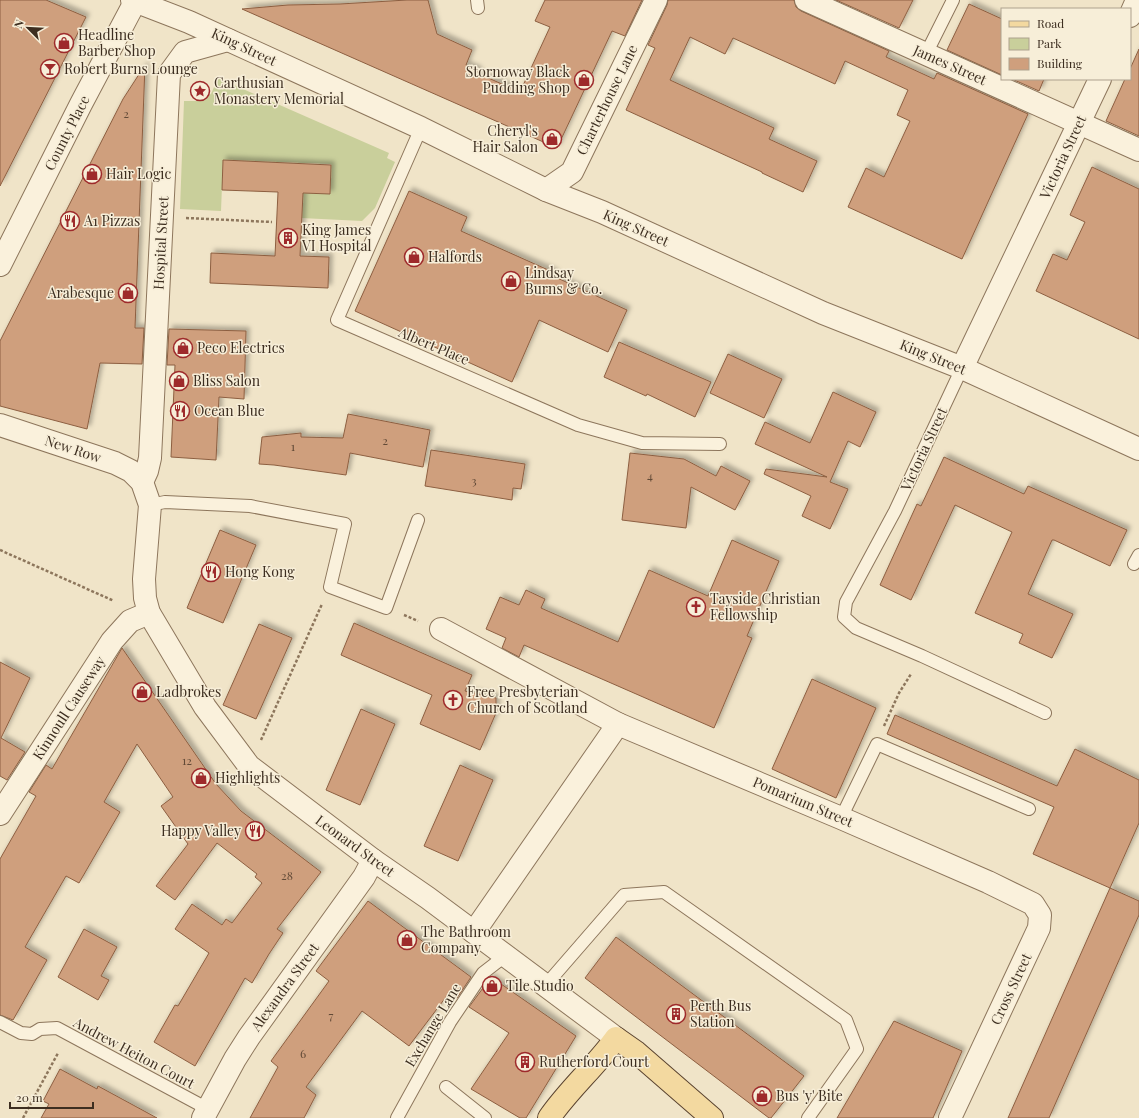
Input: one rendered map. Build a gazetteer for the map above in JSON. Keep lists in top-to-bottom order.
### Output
{
  "streets": {
    "main road": ["Leonard Street"],
    "street": [
      "King Street",
      "James Street",
      "Charterhouse Lane",
      "County Place",
      "Victoria Street",
      "Hospital Street",
      "New Row",
      "Kinnoull Causeway",
      "Pomarium Street",
      "Alexandra Street",
      "Cross Street"
    ],
    "lane": ["Albert Place", "Exchange Lane", "Andrew Heiton Court"]
  },
  "crossings": [
    ["King Street", "Charterhouse Lane"],
    ["King Street", "County Place"],
    ["King Street", "Victoria Street"],
    ["King Street", "Hospital Street"],
    ["King Street", "Albert Place"],
    ["James Street", "Victoria Street"],
    ["Hospital Street", "New Row"],
    ["Hospital Street", "Leonard Street"],
    ["New Row", "Leonard Street"],
    ["Kinnoull Causeway", "Leonard Street"],
    ["Pomarium Street", "Cross Street"],
    ["Leonard Street", "Alexandra Street"],
    ["Leonard Street", "Exchange Lane"],
    ["Alexandra Street", "Andrew Heiton Court"]
  ],
  "places": {
    "shop": [
      "Headline Barber Shop",
      "Stornoway Black Pudding Shop",
      "Cheryl's Hair Salon",
      "Hair Logic",
      "Halfords",
      "Lindsay Burns & Co.",
      "Arabesque",
      "Peco Electrics",
      "Bliss Salon",
      "Ladbrokes",
      "Highlights",
      "The Bathroom Company",
      "Tile Studio",
      "Bus 'y' Bite"
    ],
    "bar": ["Robert Burns Lounge"],
    "place": ["Carthusian Monastery Memorial"],
    "restaurant": [
      "A1 Pizzas",
      "Ocean Blue",
      "Hong Kong",
      "Happy Valley"
    ],
    "building": ["King James VI Hospital", "Perth Bus Station", "Rutherford Court"],
    "church": ["Tayside Christian Fellowship", "Free Presbyterian Church of Scotland"]
  },
  "house_numbers": [
    "2",
    "2",
    "1",
    "4",
    "3",
    "12",
    "28",
    "7",
    "6"
  ],
  "legend": ["Road", "Park", "Building"],
  "scale_bar": "20 m",
  "north": "top left"
}
